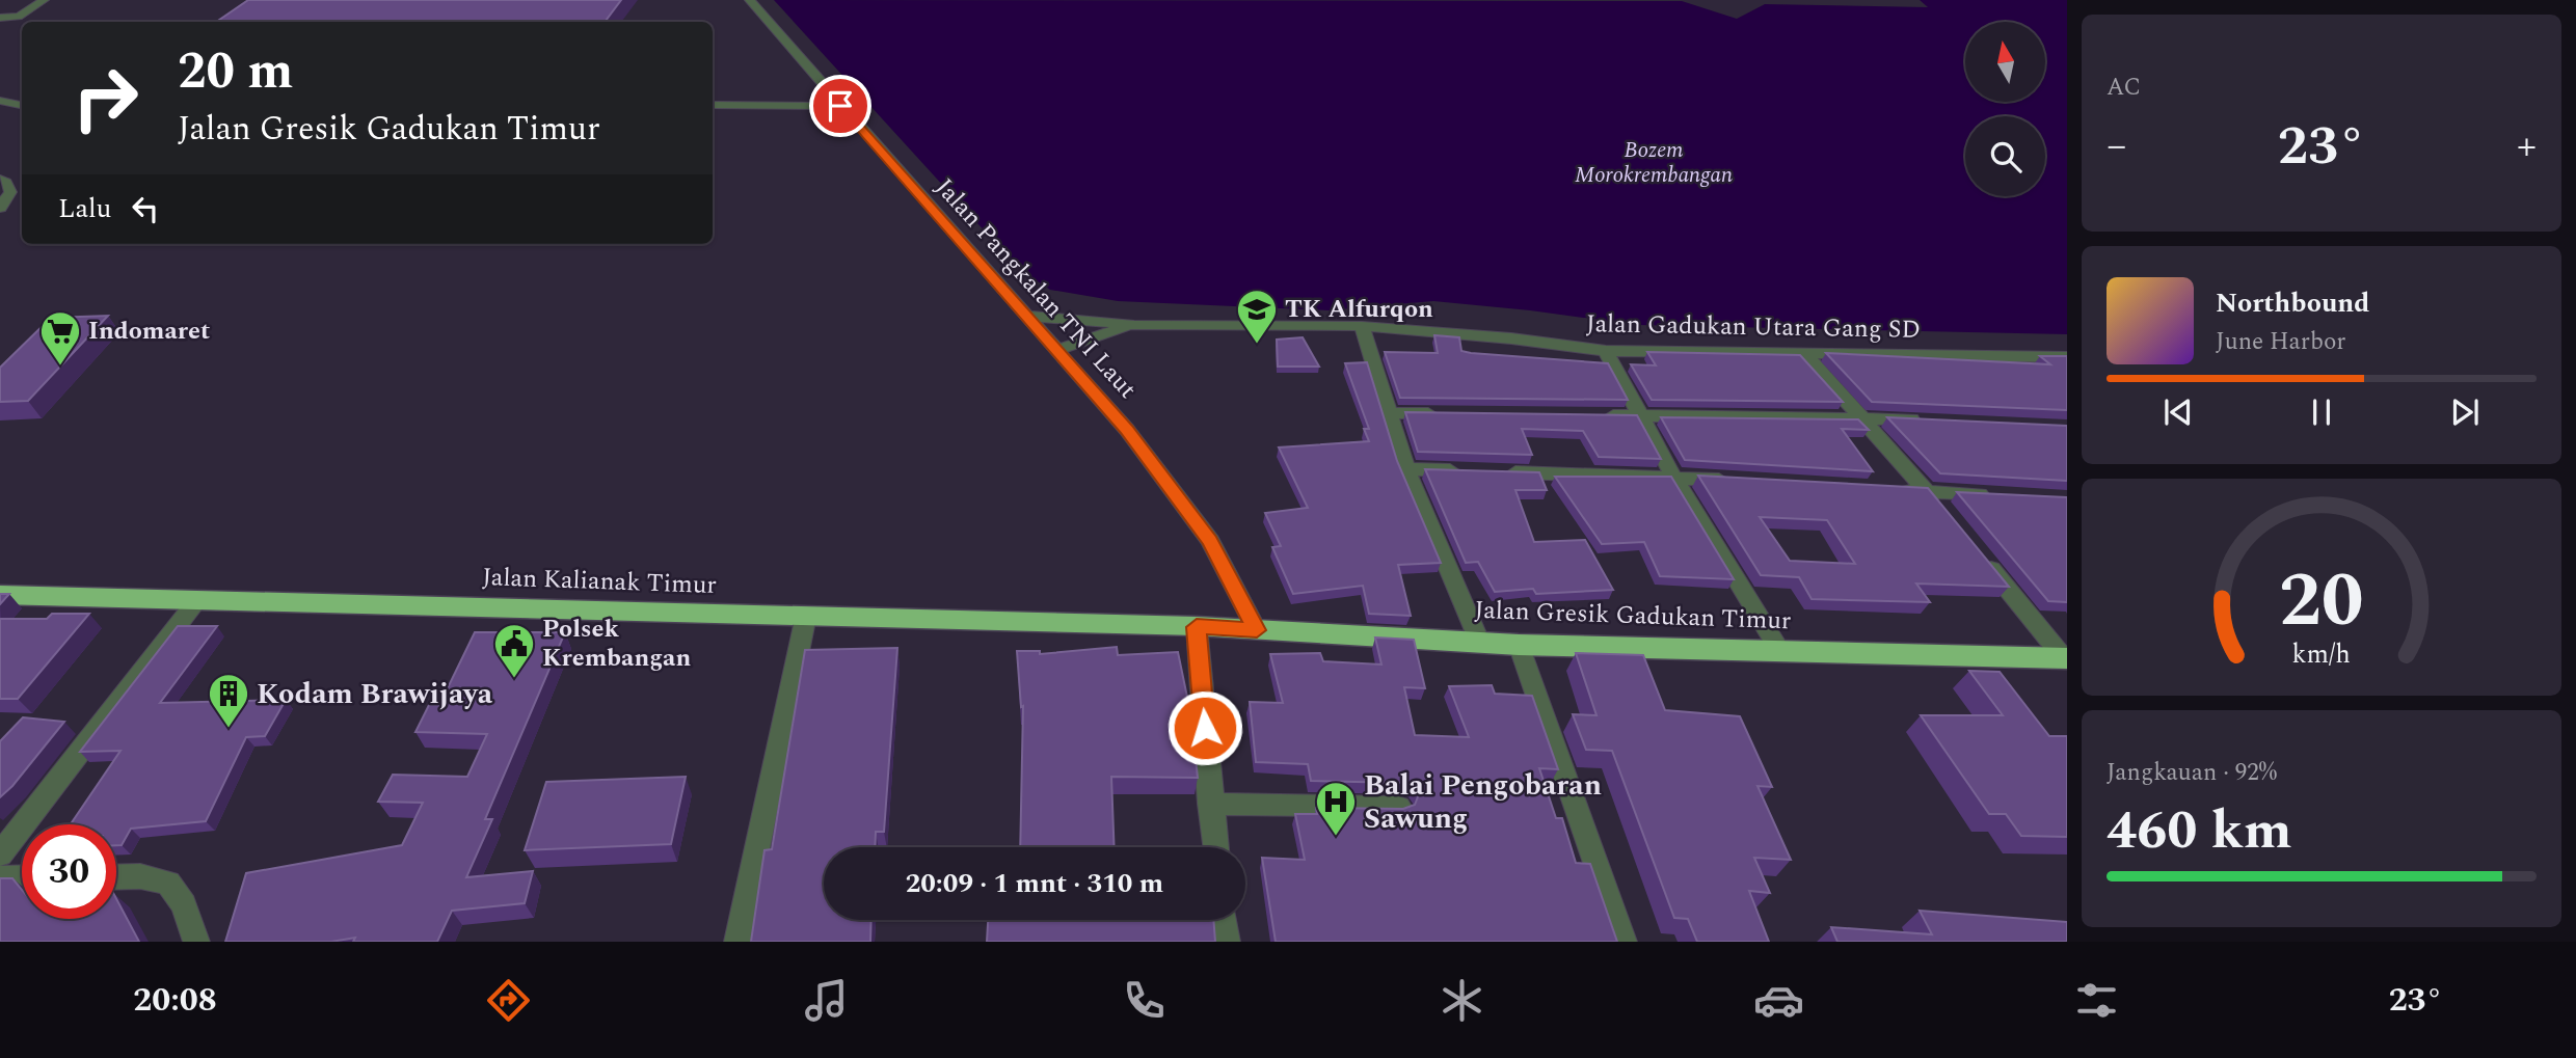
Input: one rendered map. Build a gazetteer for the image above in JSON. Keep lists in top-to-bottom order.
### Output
{
  "streets": {
    "highway": ["Jalan Kalianak Timur", "Jalan Gresik Gadukan Timur"],
    "street": ["Jalan Pangkalan TNI Laut", "Jalan Gadukan Utara Gang SD"]
  },
  "crossings": [
    ["Jalan Pangkalan TNI Laut", "Jalan Gadukan Utara Gang SD"],
    ["Jalan Pangkalan TNI Laut", "Jalan Gresik Gadukan Timur"],
    ["Jalan Kalianak Timur", "Jalan Gresik Gadukan Timur"]
  ],
  "water": ["Bozem Morokrembangan"],
  "places": {
    "school or university": ["TK Alfurqon"],
    "supermarket": ["Indomaret"],
    "public building": ["Polsek Krembangan"],
    "building": ["Kodam Brawijaya"],
    "hospital": ["Balai Pengobaran Sawung"]
  },
  "north": "top",
  "page": {
    "tile": [
      "AC",
      ["Jangkauan · 92%", "460 km"]
    ],
    "turn": ["20 m", "Jalan Gresik Gadukan Timur"],
    "heat": ["−", "23°", "+"],
    "then": "Lalu",
    "song": ["Northbound", "June Harbor"],
    "limit": "30",
    "trip": "20:09 · 1 mnt · 310 m",
    "tabs": ["20:08", "23°"],
    "gauge": ["20", "km/h"]
  }
}
